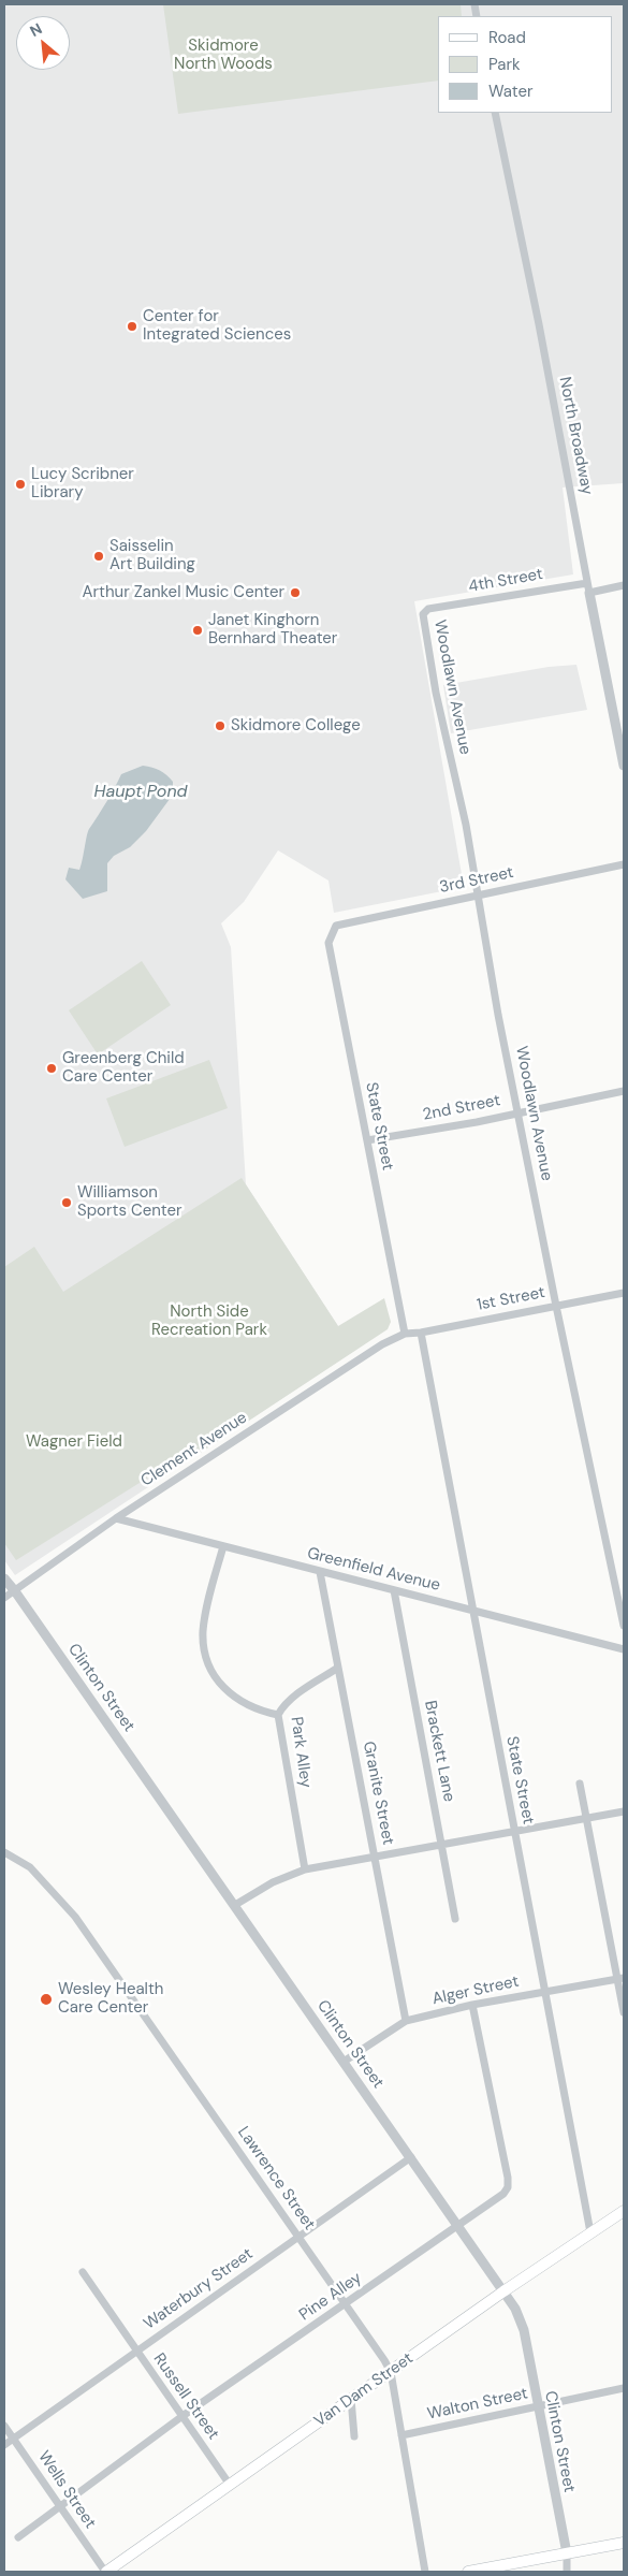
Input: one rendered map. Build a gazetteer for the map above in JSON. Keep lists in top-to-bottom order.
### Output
{
  "streets": {
    "main road": ["Van Dam Street"],
    "street": [
      "North Broadway",
      "4th Street",
      "Woodlawn Avenue",
      "3rd Street",
      "2nd Street",
      "State Street",
      "1st Street",
      "Clement Avenue",
      "Greenfield Avenue",
      "Clinton Street",
      "Brackett Lane",
      "Park Alley",
      "Granite Street",
      "Alger Street",
      "Lawrence Street",
      "Waterbury Street",
      "Pine Alley",
      "Russell Street",
      "Walton Street",
      "Wells Street"
    ]
  },
  "crossings": [
    ["North Broadway", "4th Street"],
    ["4th Street", "Woodlawn Avenue"],
    ["Woodlawn Avenue", "3rd Street"],
    ["Woodlawn Avenue", "2nd Street"],
    ["Woodlawn Avenue", "1st Street"],
    ["3rd Street", "State Street"],
    ["2nd Street", "State Street"],
    ["State Street", "1st Street"],
    ["State Street", "Clement Avenue"],
    ["State Street", "Greenfield Avenue"],
    ["State Street", "Alger Street"],
    ["State Street", "Van Dam Street"],
    ["1st Street", "Clement Avenue"],
    ["Clement Avenue", "Greenfield Avenue"],
    ["Clement Avenue", "Clinton Street"],
    ["Greenfield Avenue", "Brackett Lane"],
    ["Greenfield Avenue", "Park Alley"],
    ["Greenfield Avenue", "Granite Street"],
    ["Clinton Street", "Alger Street"],
    ["Clinton Street", "Waterbury Street"],
    ["Clinton Street", "Pine Alley"],
    ["Clinton Street", "Van Dam Street"],
    ["Clinton Street", "Walton Street"],
    ["Park Alley", "Granite Street"],
    ["Granite Street", "Alger Street"],
    ["Alger Street", "Pine Alley"],
    ["Lawrence Street", "Waterbury Street"],
    ["Lawrence Street", "Pine Alley"],
    ["Lawrence Street", "Van Dam Street"],
    ["Lawrence Street", "Walton Street"],
    ["Waterbury Street", "Russell Street"],
    ["Waterbury Street", "Wells Street"],
    ["Pine Alley", "Russell Street"],
    ["Pine Alley", "Wells Street"],
    ["Van Dam Street", "Russell Street"],
    ["Van Dam Street", "Wells Street"]
  ],
  "water": ["Haupt Pond"],
  "parks": ["Skidmore North Woods", "North Side Recreation Park", "Wagner Field"],
  "places": [
    "Center for Integrated Sciences",
    "Lucy Scribner Library",
    "Saisselin Art Building",
    "Arthur Zankel Music Center",
    "Janet Kinghorn Bernhard Theater",
    "Skidmore College",
    "Greenberg Child Care Center",
    "Williamson Sports Center",
    "Wesley Health Care Center"
  ],
  "legend": ["Road", "Park", "Water"],
  "north": "top left"
}
